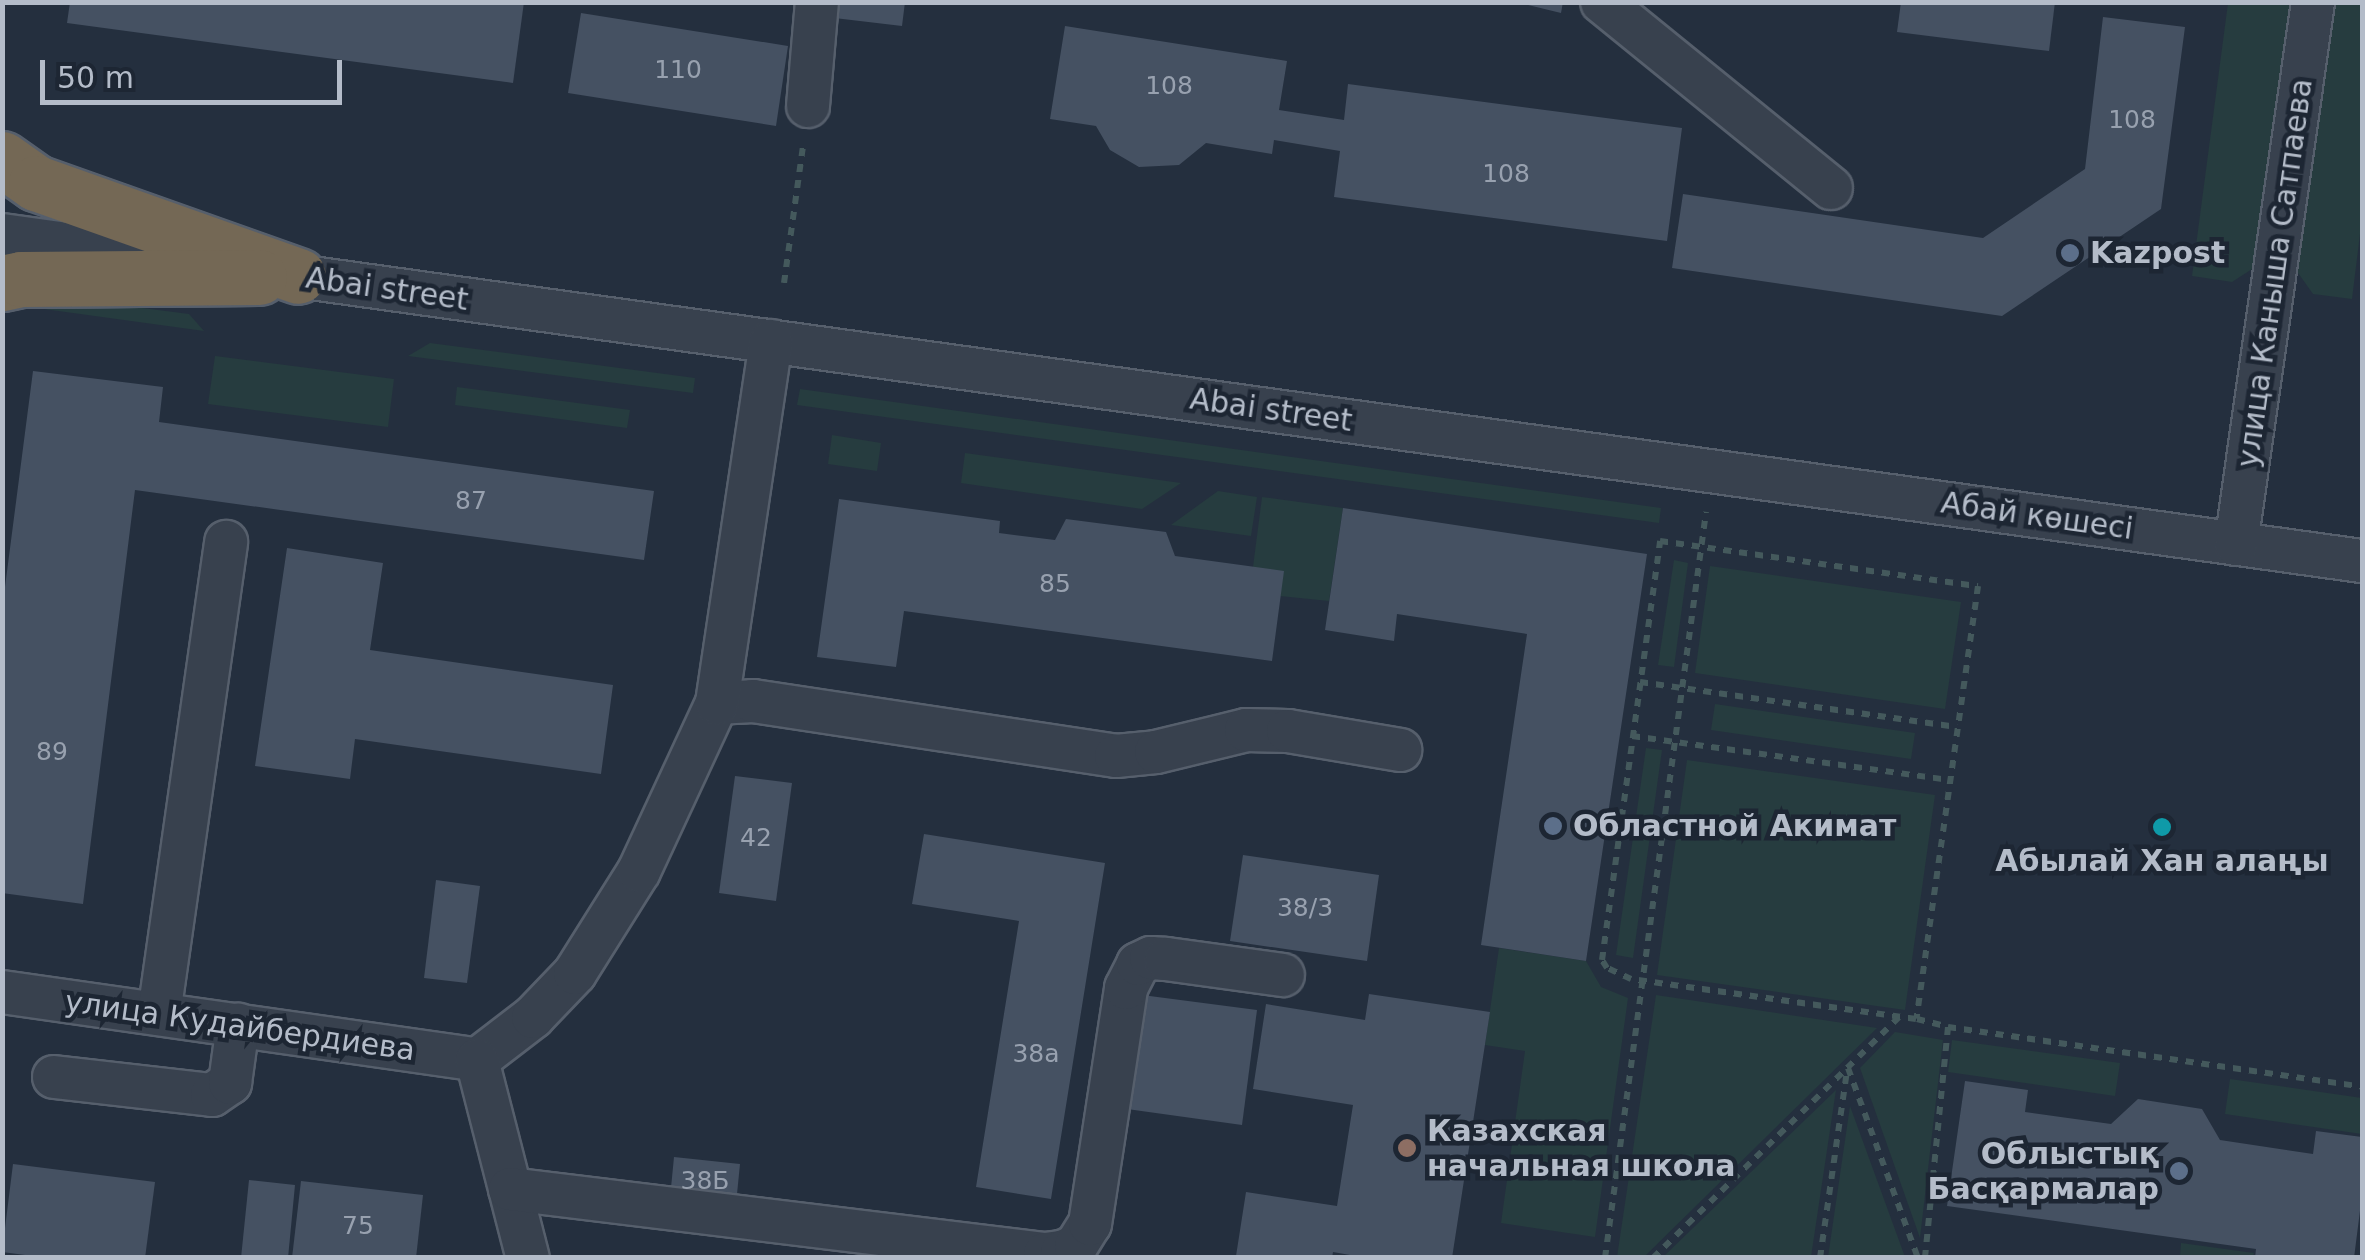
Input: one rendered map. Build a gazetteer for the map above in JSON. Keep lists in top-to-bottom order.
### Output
{
  "streets": {
    "street": [
      "улица Каныша Сатпаева",
      "Abai street",
      "Абай көшесі",
      "улица Кудайбердиева"
    ]
  },
  "crossings": [
    ["улица Каныша Сатпаева", "Абай көшесі"],
    ["Abai street", "Абай көшесі"]
  ],
  "places": [
    "Kazpost",
    "Областной Акимат",
    "Абылай Хан алаңы",
    "Казахская начальная школа",
    "Облыстық Басқармалар"
  ],
  "house_numbers": [
    "110",
    "108",
    "108",
    "108",
    "87",
    "85",
    "89",
    "42",
    "38/3",
    "38а",
    "38Б",
    "75"
  ],
  "scale_bar": "50 m"
}
